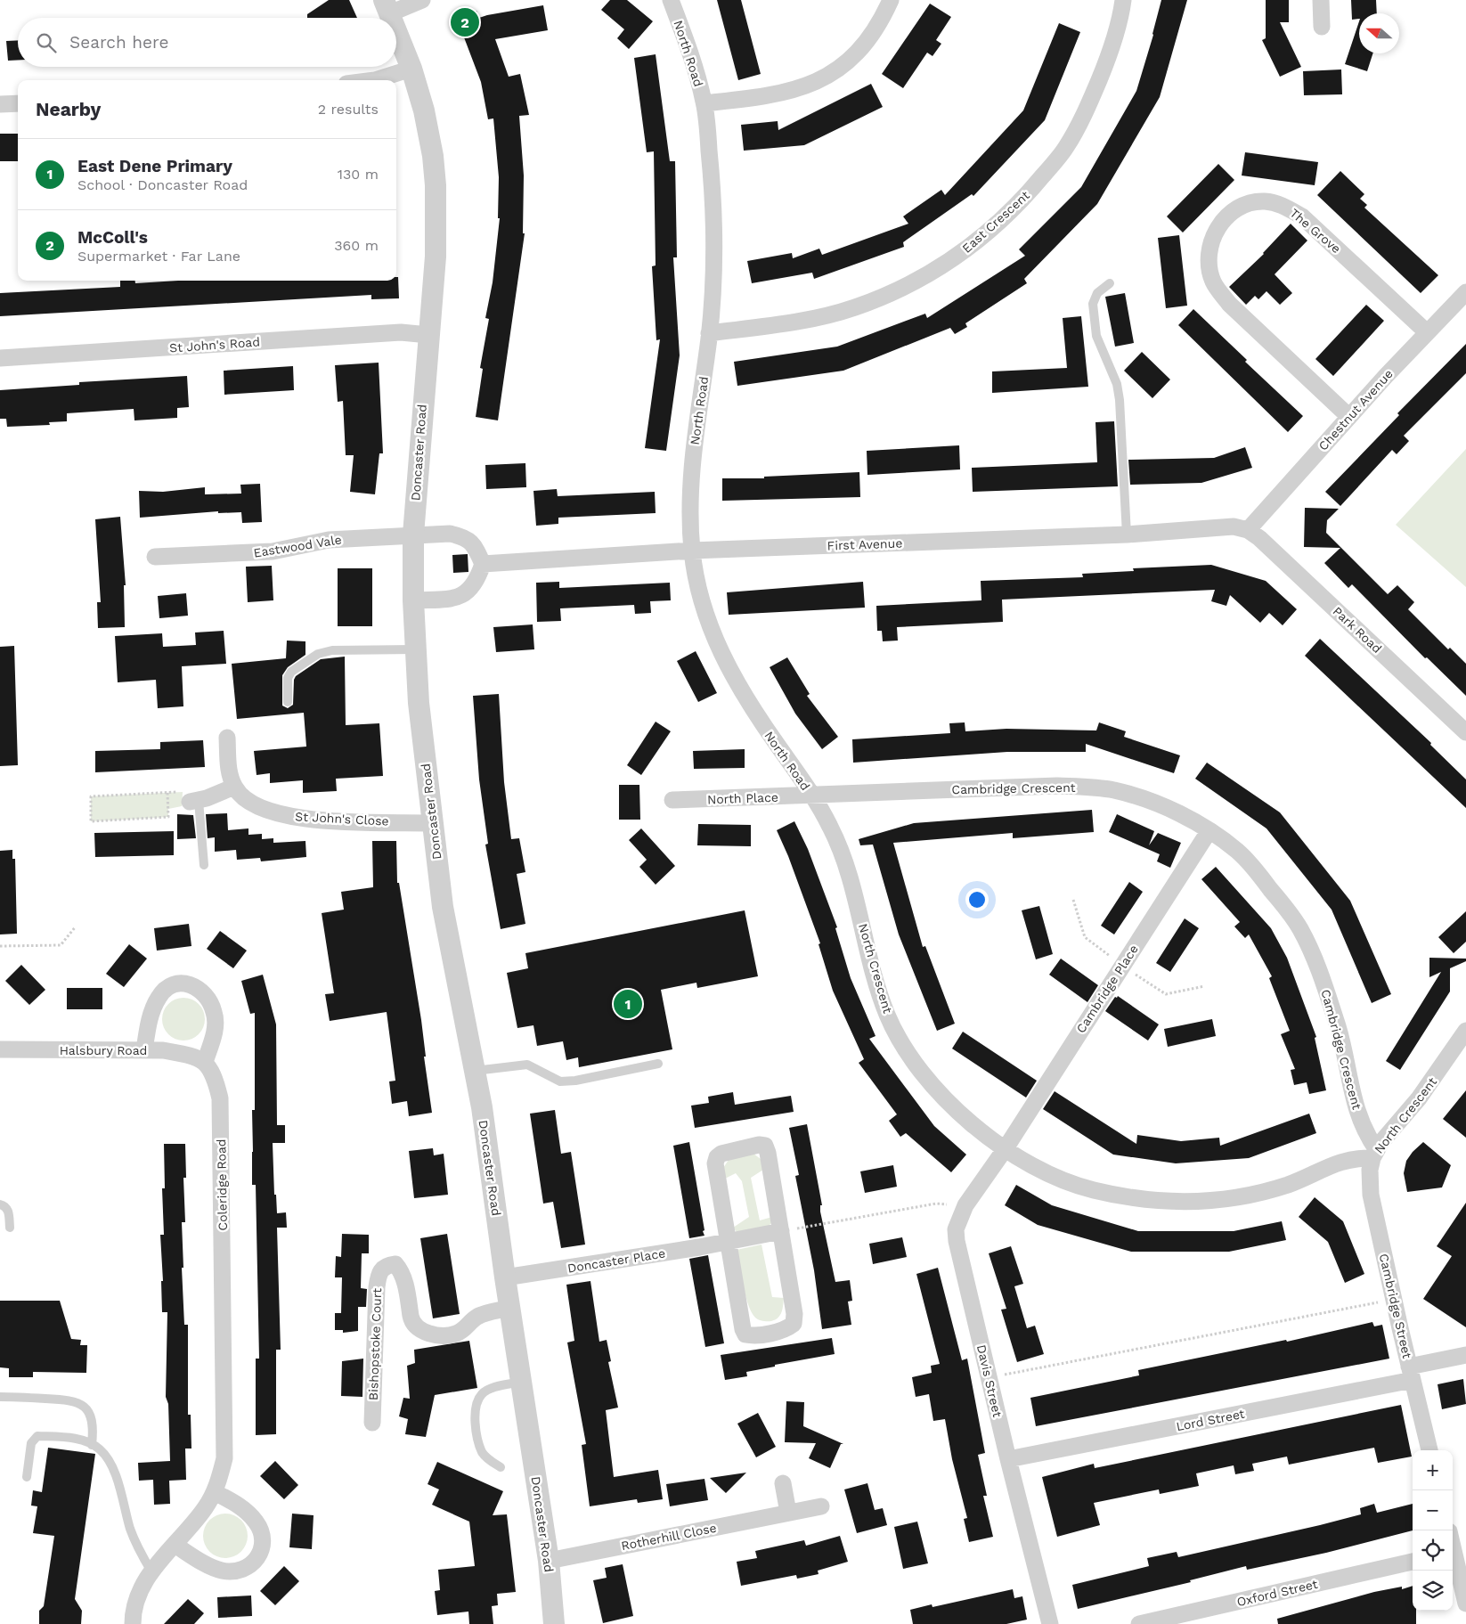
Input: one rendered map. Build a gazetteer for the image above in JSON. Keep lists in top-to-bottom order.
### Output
{
  "streets": {
    "street": [
      "North Road",
      "East Crescent",
      "The Grove",
      "St John's Road",
      "Chestnut Avenue",
      "Doncaster Road",
      "First Avenue",
      "Eastwood Vale",
      "Park Road",
      "Cambridge Crescent",
      "North Place",
      "St John's Close",
      "North Crescent",
      "Cambridge Place",
      "Halsbury Road",
      "Coleridge Road",
      "Doncaster Place",
      "Cambridge Street",
      "Bishopstoke Court",
      "Davis Street",
      "Lord Street",
      "Rotherhill Close",
      "Oxford Street"
    ]
  },
  "crossings": [
    ["North Road", "East Crescent"],
    ["North Road", "First Avenue"],
    ["North Road", "Cambridge Crescent"],
    ["North Road", "North Place"],
    ["North Road", "North Crescent"],
    ["The Grove", "Chestnut Avenue"],
    ["St John's Road", "Doncaster Road"],
    ["Chestnut Avenue", "First Avenue"],
    ["Chestnut Avenue", "Park Road"],
    ["Doncaster Road", "First Avenue"],
    ["Doncaster Road", "Eastwood Vale"],
    ["Doncaster Road", "St John's Close"],
    ["Doncaster Road", "Doncaster Place"],
    ["Doncaster Road", "Bishopstoke Court"],
    ["Doncaster Road", "Rotherhill Close"],
    ["First Avenue", "Eastwood Vale"],
    ["First Avenue", "Park Road"],
    ["Cambridge Crescent", "North Place"],
    ["Cambridge Crescent", "North Crescent"],
    ["Cambridge Crescent", "Cambridge Place"],
    ["Cambridge Crescent", "Cambridge Street"],
    ["North Place", "North Crescent"],
    ["North Crescent", "Cambridge Place"],
    ["North Crescent", "Cambridge Street"],
    ["North Crescent", "Davis Street"],
    ["Cambridge Place", "Davis Street"],
    ["Halsbury Road", "Coleridge Road"],
    ["Cambridge Street", "Lord Street"],
    ["Davis Street", "Lord Street"]
  ],
  "north": "left",
  "page": {
    "pins": ["2", "1"],
    "search": "Search here",
    "heading": ["Nearby", "2 results"],
    "list": [
      {
        "mark": "1",
        "name": "East Dene Primary",
        "note": "School · Doncaster Road",
        "value": "130 m"
      },
      {
        "mark": "2",
        "name": "McColl's",
        "note": "Supermarket · Far Lane",
        "value": "360 m"
      }
    ],
    "map_buttons": ["+", "−"]
  }
}
